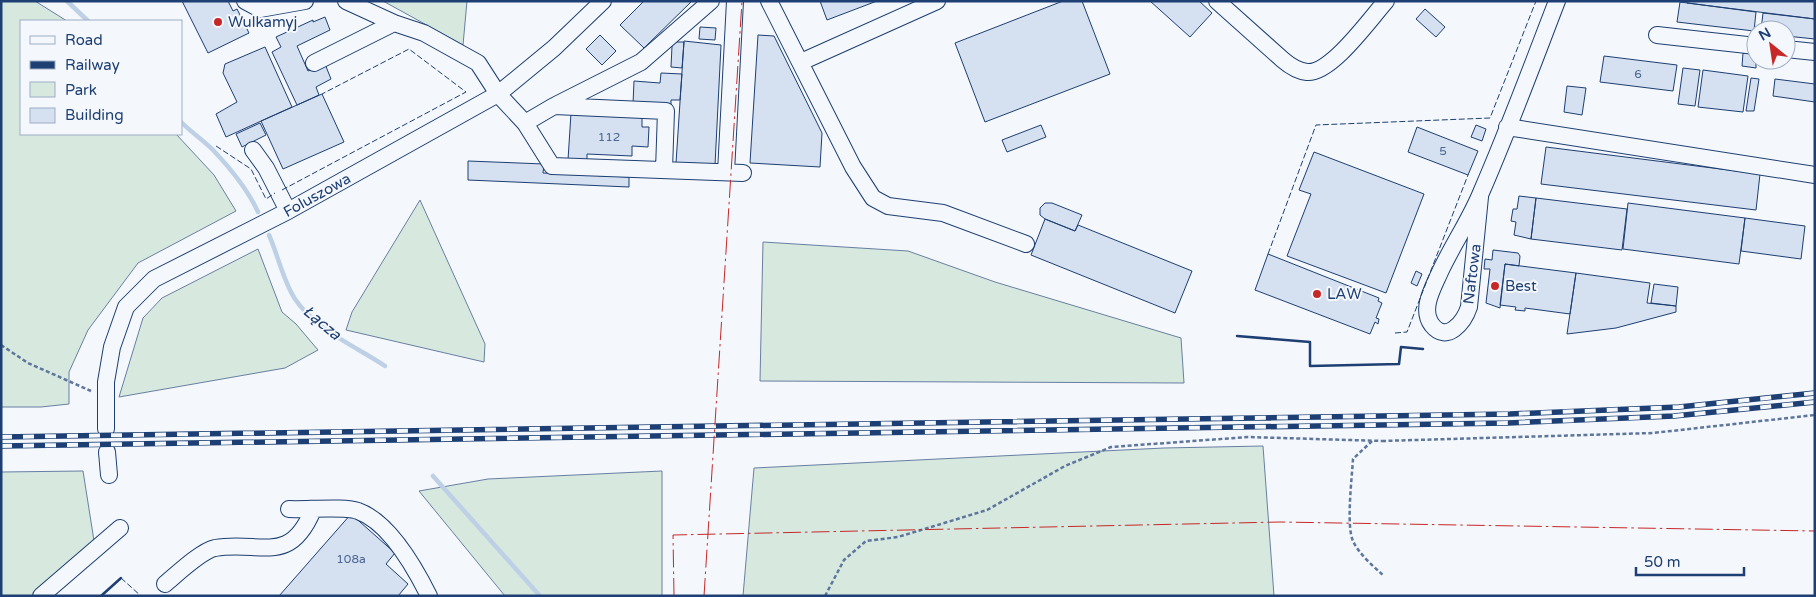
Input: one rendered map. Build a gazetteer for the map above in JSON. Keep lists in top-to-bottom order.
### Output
{
  "streets": {
    "street": ["Foluszowa", "Naftowa"]
  },
  "water": ["Łącza"],
  "places": ["Wulkamyj", "Best", "LAW"],
  "house_numbers": [
    "6",
    "112",
    "5",
    "108a"
  ],
  "legend": [
    "Road",
    "Railway",
    "Park",
    "Building"
  ],
  "scale_bar": "50 m",
  "north": "top left"
}
